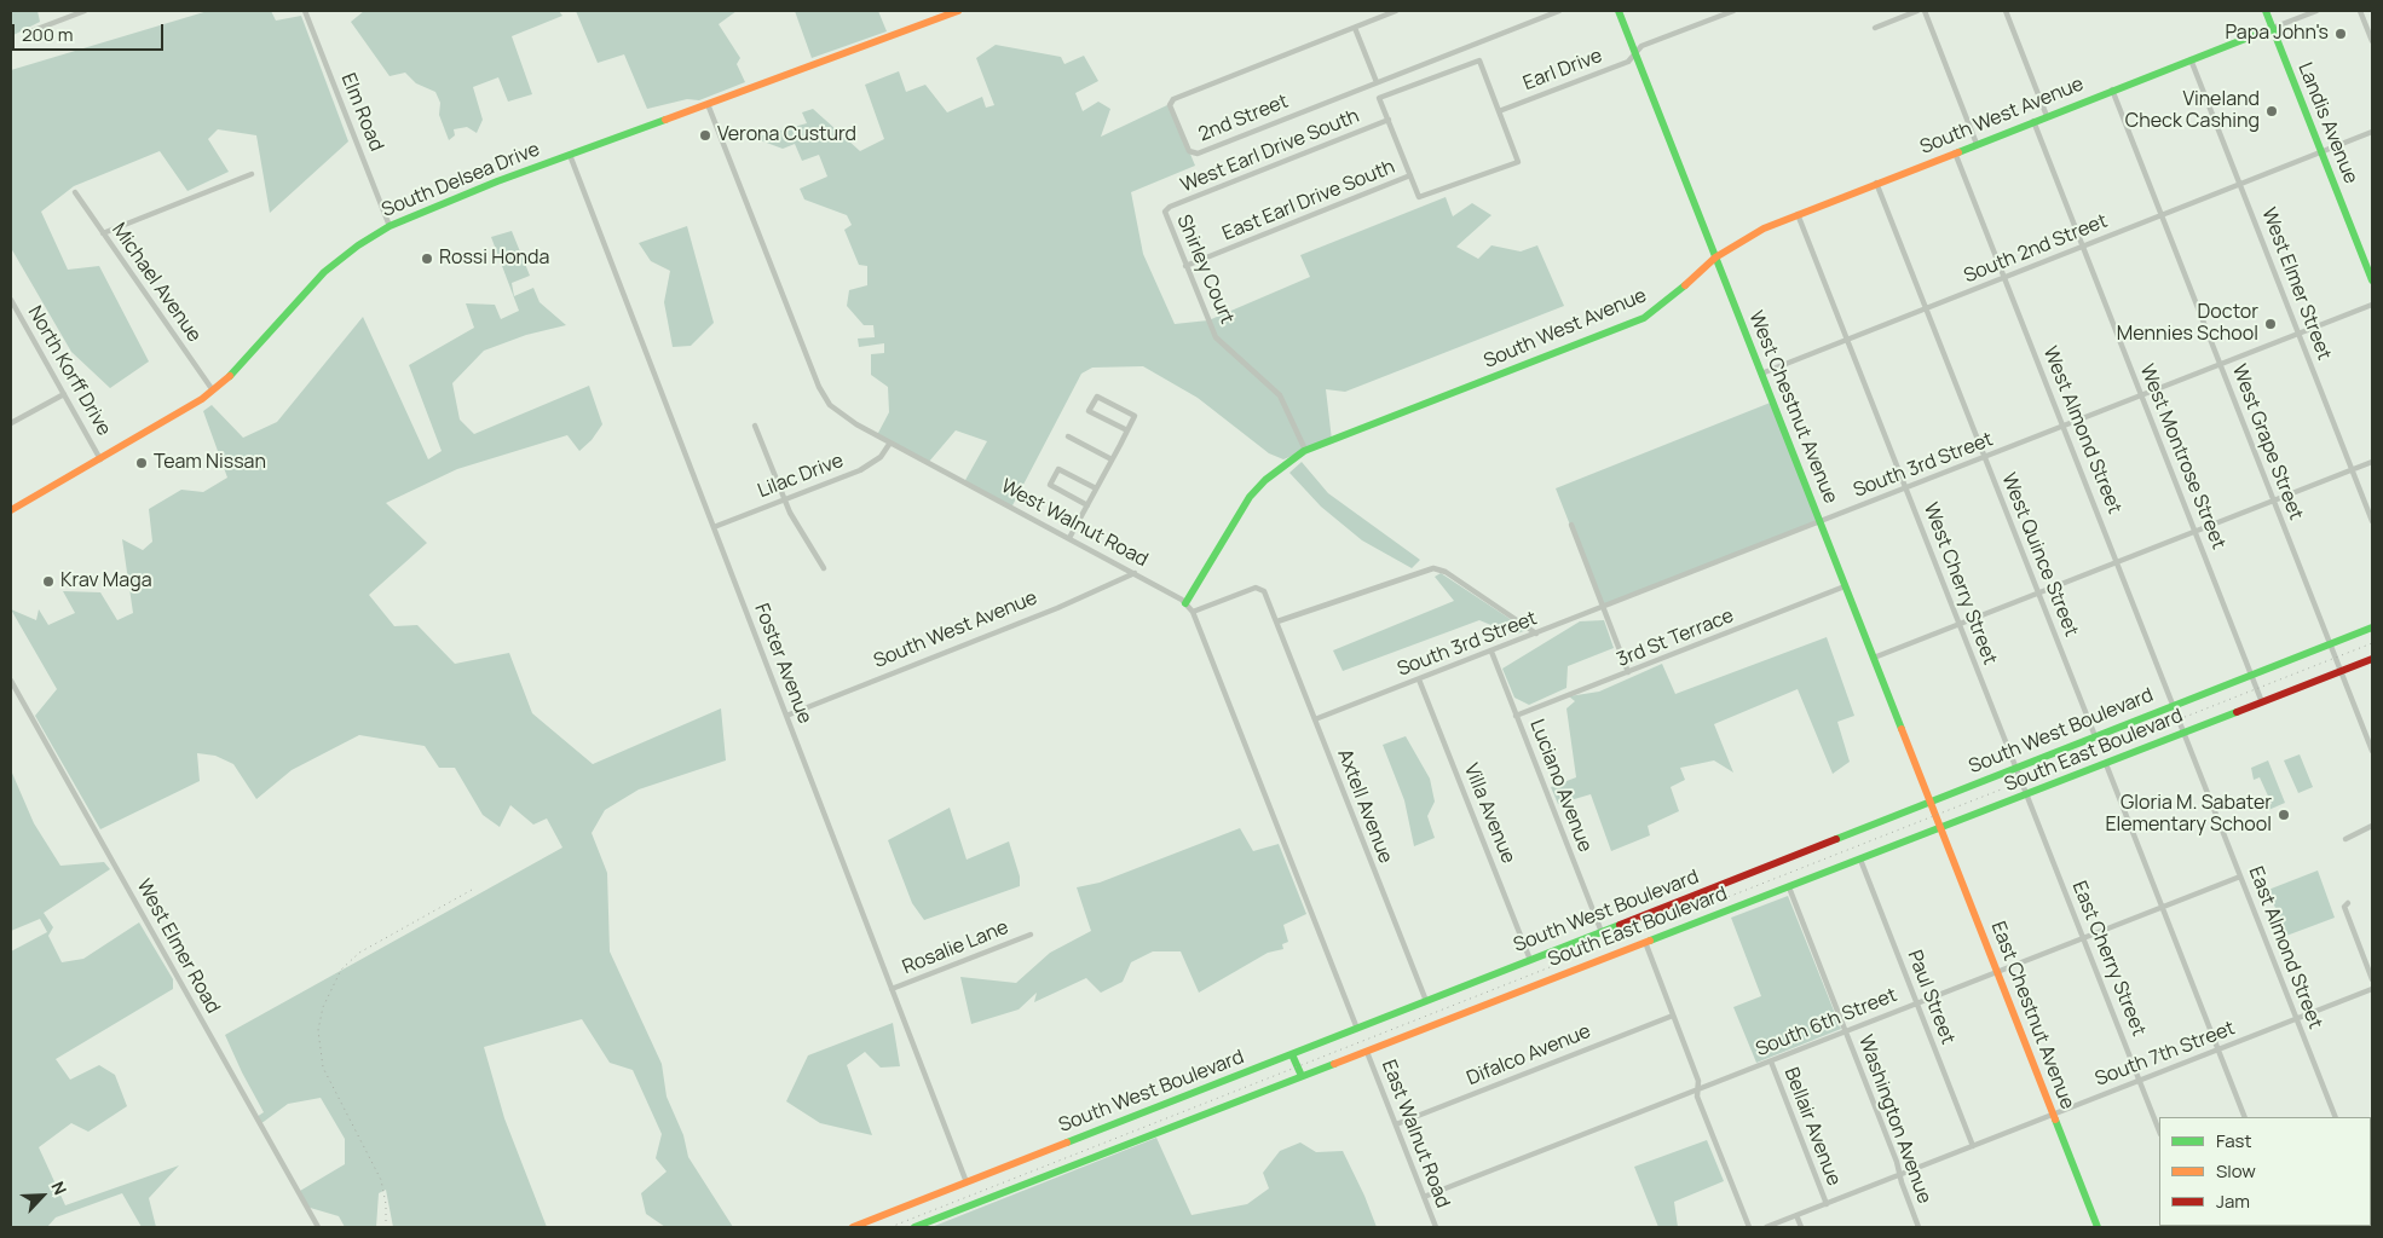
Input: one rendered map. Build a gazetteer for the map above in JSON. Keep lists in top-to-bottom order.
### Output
{
  "streets": {
    "main road": [
      "South West Avenue",
      "Landis Avenue",
      "South Delsea Drive",
      "West Chestnut Avenue",
      "South West Boulevard",
      "South East Boulevard",
      "East Chestnut Avenue"
    ],
    "street": [
      "Earl Drive",
      "Elm Road",
      "2nd Street",
      "West Earl Drive South",
      "East Earl Drive South",
      "South 2nd Street",
      "Shirley Court",
      "Michael Avenue",
      "West Elmer Street",
      "North Korff Drive",
      "West Almond Street",
      "West Grape Street",
      "West Montrose Street",
      "South 3rd Street",
      "Lilac Drive",
      "West Walnut Road",
      "West Quince Street",
      "West Cherry Street",
      "3rd St Terrace",
      "Foster Avenue",
      "Luciano Avenue",
      "Axtell Avenue",
      "Villa Avenue",
      "West Elmer Road",
      "Rosalie Lane",
      "East Almond Street",
      "East Cherry Street",
      "Paul Street",
      "South 6th Street",
      "South 7th Street",
      "Difalco Avenue",
      "Washington Avenue",
      "Bellair Avenue",
      "East Walnut Road"
    ]
  },
  "crossings": [
    ["Earl Drive", "West Chestnut Avenue"],
    ["Elm Road", "South Delsea Drive"],
    ["South West Avenue", "Landis Avenue"],
    ["South West Avenue", "Shirley Court"],
    ["South West Avenue", "West Elmer Street"],
    ["South West Avenue", "West Chestnut Avenue"],
    ["South West Avenue", "West Almond Street"],
    ["South West Avenue", "West Grape Street"],
    ["South West Avenue", "West Montrose Street"],
    ["South West Avenue", "West Walnut Road"],
    ["South West Avenue", "West Quince Street"],
    ["South West Avenue", "West Cherry Street"],
    ["South West Avenue", "Foster Avenue"],
    ["Landis Avenue", "South 2nd Street"],
    ["West Earl Drive South", "Shirley Court"],
    ["South Delsea Drive", "Michael Avenue"],
    ["South Delsea Drive", "North Korff Drive"],
    ["South Delsea Drive", "West Walnut Road"],
    ["South Delsea Drive", "Foster Avenue"],
    ["East Earl Drive South", "Shirley Court"],
    ["South 2nd Street", "West Elmer Street"],
    ["South 2nd Street", "West Chestnut Avenue"],
    ["South 2nd Street", "West Almond Street"],
    ["South 2nd Street", "West Grape Street"],
    ["South 2nd Street", "West Montrose Street"],
    ["South 2nd Street", "West Quince Street"],
    ["South 2nd Street", "West Cherry Street"],
    ["West Elmer Street", "South 3rd Street"],
    ["West Chestnut Avenue", "South 3rd Street"],
    ["West Chestnut Avenue", "3rd St Terrace"],
    ["West Chestnut Avenue", "South West Boulevard"],
    ["West Chestnut Avenue", "East Chestnut Avenue"],
    ["West Almond Street", "South 3rd Street"],
    ["West Almond Street", "South West Boulevard"],
    ["West Almond Street", "East Almond Street"],
    ["West Grape Street", "South 3rd Street"],
    ["West Grape Street", "South West Boulevard"],
    ["West Grape Street", "South East Boulevard"],
    ["West Montrose Street", "South 3rd Street"],
    ["West Montrose Street", "South West Boulevard"],
    ["West Montrose Street", "South East Boulevard"],
    ["South 3rd Street", "West Quince Street"],
    ["South 3rd Street", "West Cherry Street"],
    ["South 3rd Street", "Luciano Avenue"],
    ["South 3rd Street", "Axtell Avenue"],
    ["South 3rd Street", "Villa Avenue"],
    ["Lilac Drive", "West Walnut Road"],
    ["Lilac Drive", "Foster Avenue"],
    ["West Walnut Road", "South West Boulevard"],
    ["West Walnut Road", "Axtell Avenue"],
    ["West Quince Street", "South West Boulevard"],
    ["West Cherry Street", "South West Boulevard"],
    ["West Cherry Street", "South East Boulevard"],
    ["West Cherry Street", "East Cherry Street"],
    ["3rd St Terrace", "Luciano Avenue"],
    ["Foster Avenue", "South West Boulevard"],
    ["Foster Avenue", "Rosalie Lane"],
    ["South West Boulevard", "Luciano Avenue"],
    ["South West Boulevard", "Axtell Avenue"],
    ["South West Boulevard", "Villa Avenue"],
    ["South East Boulevard", "East Almond Street"],
    ["South East Boulevard", "East Cherry Street"],
    ["South East Boulevard", "Paul Street"],
    ["South East Boulevard", "East Chestnut Avenue"],
    ["South East Boulevard", "Washington Avenue"],
    ["South East Boulevard", "East Walnut Road"],
    ["East Almond Street", "South 6th Street"],
    ["East Almond Street", "South 7th Street"],
    ["East Cherry Street", "South 6th Street"],
    ["East Cherry Street", "South 7th Street"],
    ["Paul Street", "South 6th Street"],
    ["Paul Street", "South 7th Street"],
    ["East Chestnut Avenue", "South 6th Street"],
    ["East Chestnut Avenue", "South 7th Street"],
    ["South 6th Street", "Washington Avenue"],
    ["South 6th Street", "Bellair Avenue"],
    ["South 6th Street", "East Walnut Road"],
    ["South 7th Street", "Washington Avenue"],
    ["South 7th Street", "Bellair Avenue"],
    ["Difalco Avenue", "East Walnut Road"]
  ],
  "places": [
    "Papa John's",
    "Vineland Check Cashing",
    "Verona Custurd",
    "Rossi Honda",
    "Doctor Mennies School",
    "Team Nissan",
    "Krav Maga",
    "Gloria M. Sabater Elementary School"
  ],
  "legend": ["Fast", "Slow", "Jam"],
  "scale_bar": "200 m",
  "north": "top right"
}
